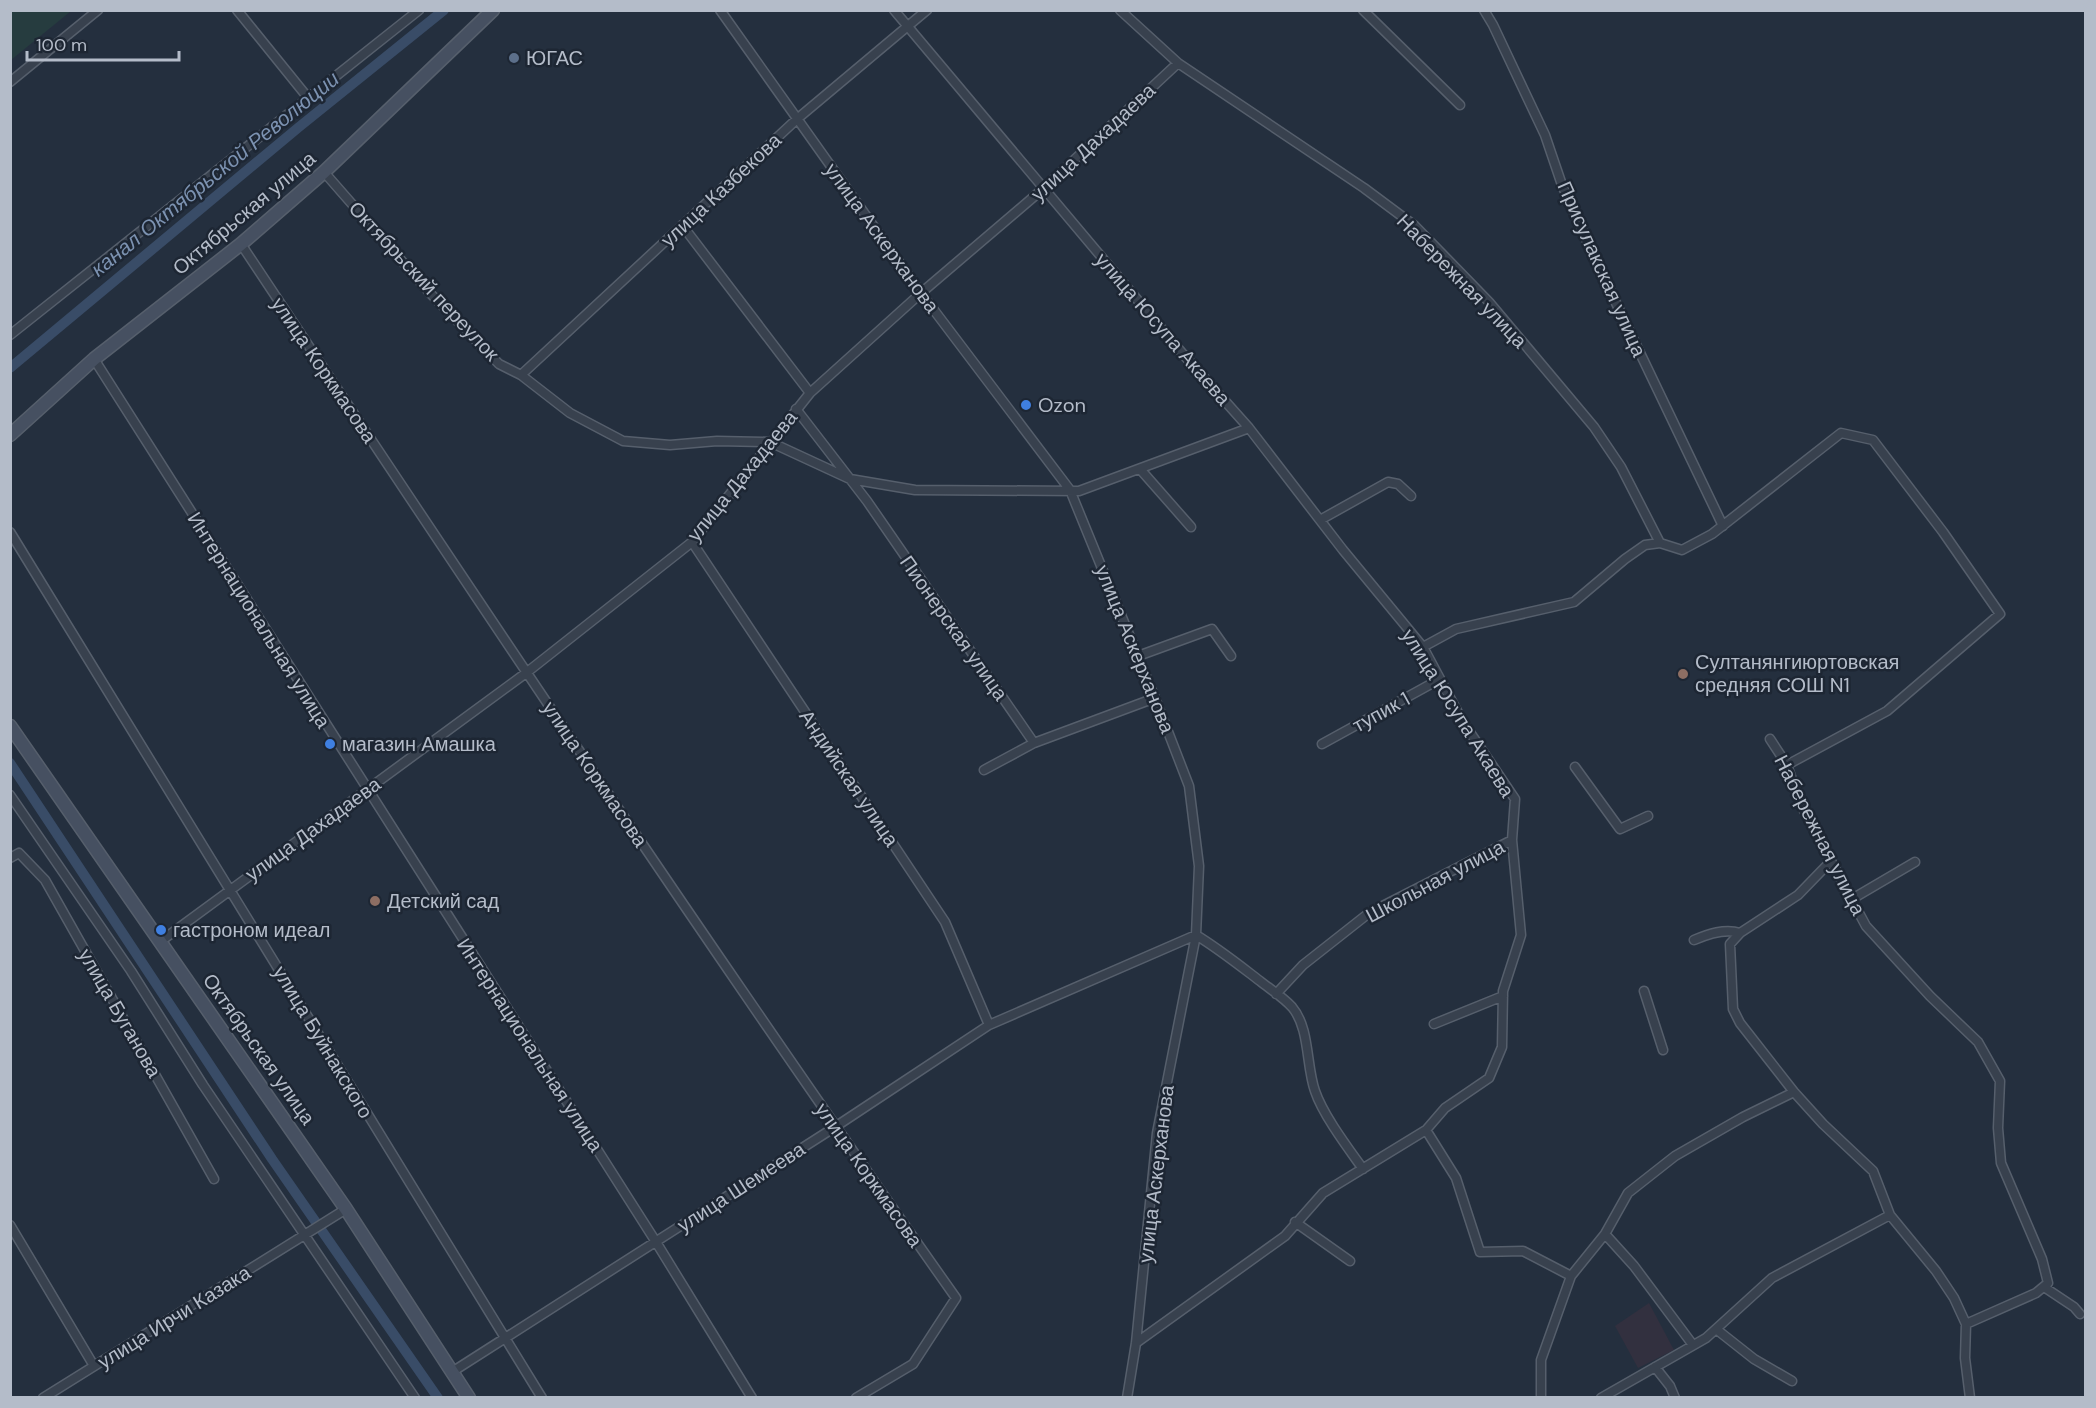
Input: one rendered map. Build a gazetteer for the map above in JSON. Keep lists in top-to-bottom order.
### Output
{
  "streets": {
    "street": [
      "улица Дахадаева",
      "улица Казбекова",
      "Октябрьская улица",
      "улица Аскерханова",
      "Присулакская улица",
      "Октябрьский переулок",
      "Набережная улица",
      "улица Юсупа Акаева",
      "улица Коркмасова",
      "Интернациональная улица",
      "Пионерская улица",
      "тупик 1",
      "Андийская улица",
      "Школьная улица",
      "улица Буганова",
      "улица Буйнакского",
      "улица Шемеева",
      "улица Ирчи Казака"
    ]
  },
  "crossings": [
    ["улица Дахадаева", "Октябрьская улица"],
    ["улица Дахадаева", "улица Аскерханова"],
    ["улица Дахадаева", "Октябрьский переулок"],
    ["улица Дахадаева", "Набережная улица"],
    ["улица Дахадаева", "улица Юсупа Акаева"],
    ["улица Дахадаева", "улица Коркмасова"],
    ["улица Дахадаева", "Интернациональная улица"],
    ["улица Дахадаева", "Пионерская улица"],
    ["улица Дахадаева", "Андийская улица"],
    ["улица Дахадаева", "улица Буйнакского"],
    ["улица Казбекова", "улица Аскерханова"],
    ["улица Казбекова", "Октябрьский переулок"],
    ["улица Казбекова", "улица Юсупа Акаева"],
    ["Октябрьская улица", "Октябрьский переулок"],
    ["Октябрьская улица", "улица Коркмасова"],
    ["Октябрьская улица", "Интернациональная улица"],
    ["Октябрьская улица", "улица Шемеева"],
    ["Октябрьская улица", "улица Ирчи Казака"],
    ["улица Аскерханова", "Октябрьский переулок"],
    ["улица Аскерханова", "улица Юсупа Акаева"],
    ["улица Аскерханова", "улица Шемеева"],
    ["Октябрьский переулок", "улица Юсупа Акаева"],
    ["Октябрьский переулок", "Пионерская улица"],
    ["улица Юсупа Акаева", "тупик 1"],
    ["улица Юсупа Акаева", "Школьная улица"],
    ["улица Коркмасова", "улица Шемеева"],
    ["Интернациональная улица", "улица Шемеева"],
    ["Андийская улица", "улица Шемеева"],
    ["улица Буйнакского", "улица Шемеева"]
  ],
  "water": ["канал Октябрьской Революции"],
  "places": [
    "ЮГАС",
    "Ozon",
    "Султанянгиюртовская средняя СОШ N1",
    "магазин Амашка",
    "Детский сад",
    "гастроном идеал"
  ],
  "scale_bar": "100 m"
}
